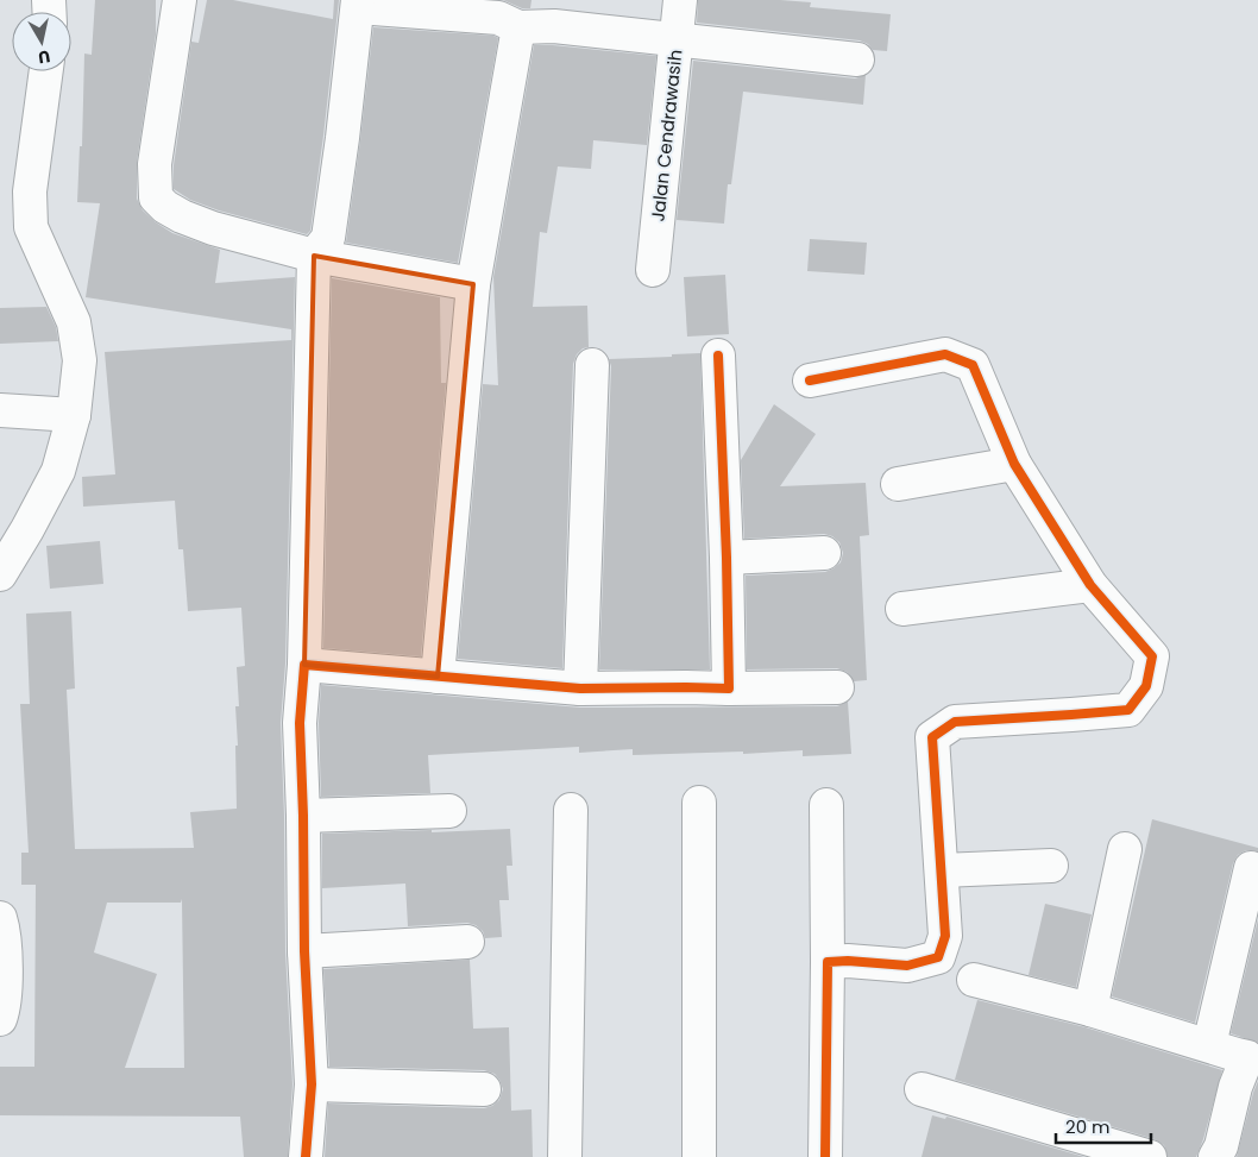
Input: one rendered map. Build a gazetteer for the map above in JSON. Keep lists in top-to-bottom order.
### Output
{
  "streets": {
    "street": ["Jalan Cendrawasih"]
  },
  "scale_bar": "20 m",
  "north": "bottom"
}
